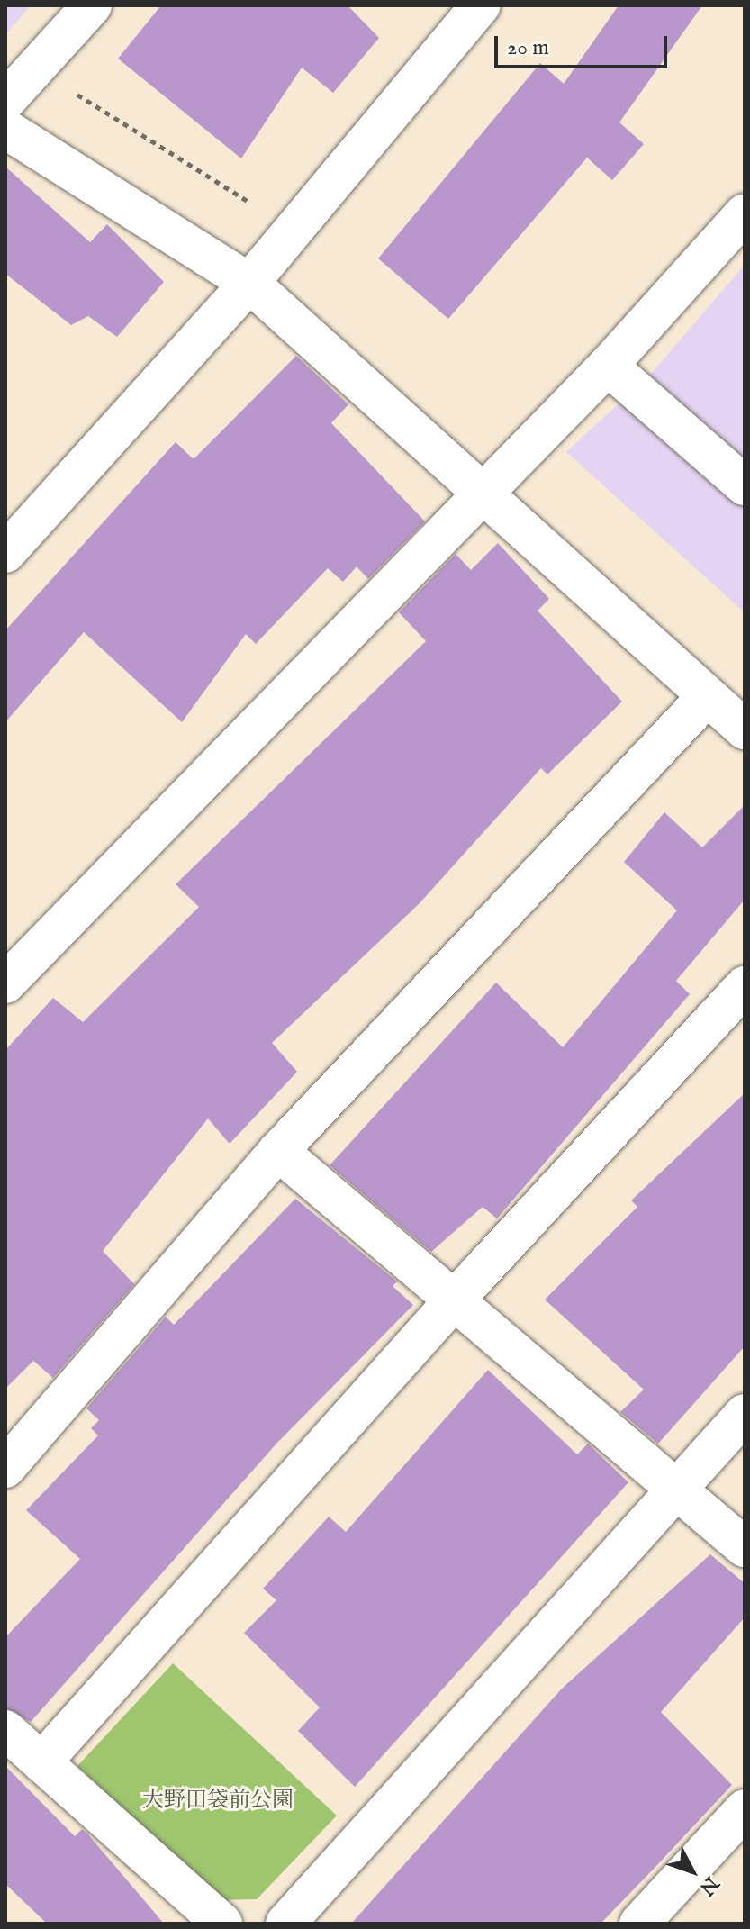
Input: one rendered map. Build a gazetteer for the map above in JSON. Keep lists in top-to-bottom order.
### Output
{
  "parks": ["大野田袋前公園"],
  "scale_bar": "20 m",
  "north": "bottom right"
}
